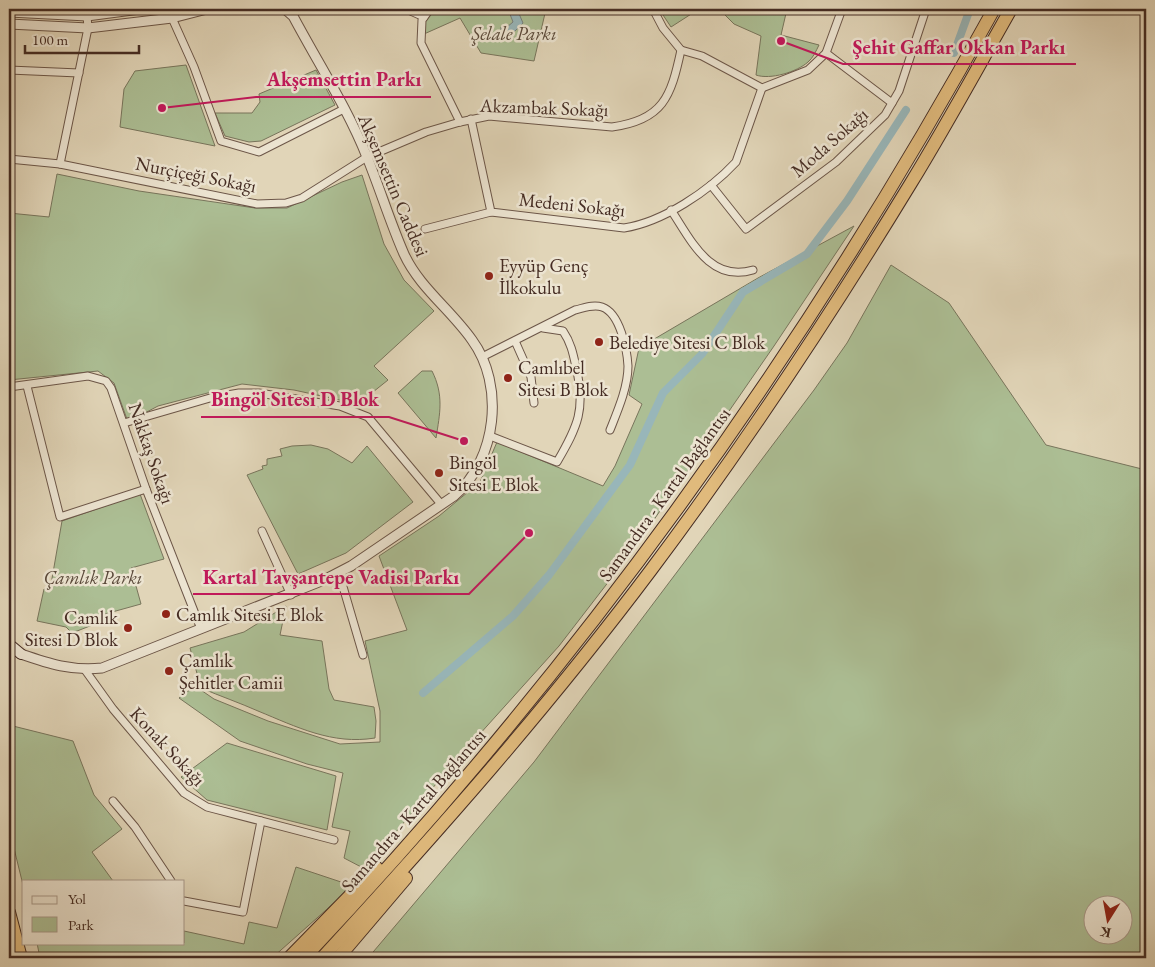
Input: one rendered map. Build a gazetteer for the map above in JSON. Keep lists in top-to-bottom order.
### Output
{
  "streets": {
    "highway": ["Samandıra - Kartal Bağlantısı"],
    "street": [
      "Akzambak Sokağı",
      "Moda Sokağı",
      "Nurçiçeği Sokağı",
      "Akşemsettin Caddesi",
      "Medeni Sokağı",
      "Nakkaş Sokağı",
      "Konak Sokağı"
    ]
  },
  "crossings": [
    ["Akzambak Sokağı", "Nurçiçeği Sokağı"],
    ["Akzambak Sokağı", "Akşemsettin Caddesi"],
    ["Akzambak Sokağı", "Medeni Sokağı"],
    ["Moda Sokağı", "Medeni Sokağı"],
    ["Nurçiçeği Sokağı", "Akşemsettin Caddesi"],
    ["Akşemsettin Caddesi", "Nakkaş Sokağı"],
    ["Akşemsettin Caddesi", "Konak Sokağı"]
  ],
  "parks": ["Şelale Parkı", "Çamlık Parkı"],
  "places": [
    "Şehit Gaffar Okkan Parkı",
    "Akşemsettin Parkı",
    "Eyyüp Genç İlkokulu",
    "Belediye Sitesi C Blok",
    "Camlıbel Sitesi B Blok",
    "Bingöl Sitesi D Blok",
    "Bingöl Sitesi E Blok",
    "Kartal Tavşantepe Vadisi Parkı",
    "Camlık Sitesi E Blok",
    "Camlık Sitesi D Blok",
    "Çamlık Şehitler Camii"
  ],
  "legend": ["Yol", "Park"],
  "scale_bar": "100 m",
  "north": "bottom"
}
